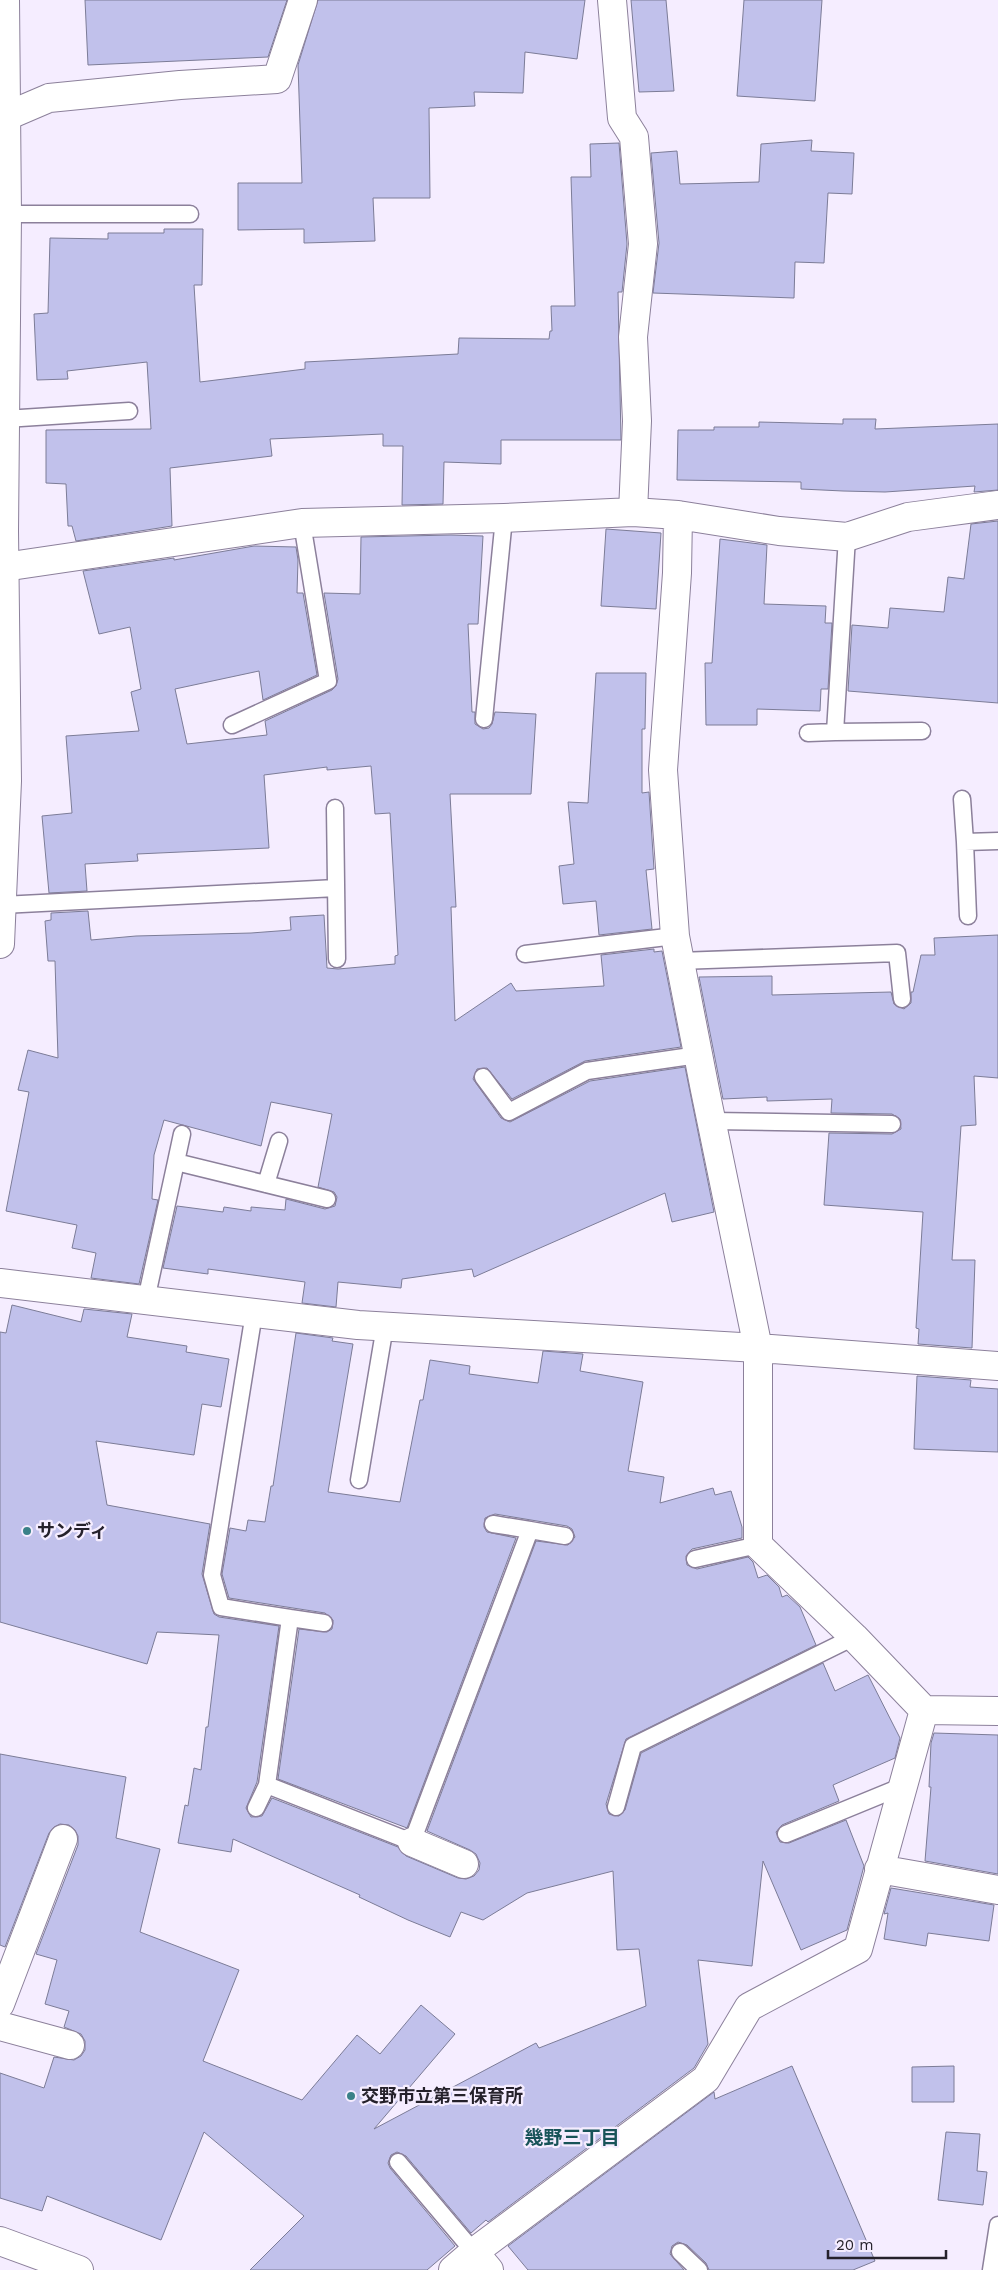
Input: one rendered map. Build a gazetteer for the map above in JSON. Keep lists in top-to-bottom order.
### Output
{
  "districts": ["幾野三丁目"],
  "places": ["サンディ", "交野市立第三保育所"],
  "scale_bar": "20 m"
}
